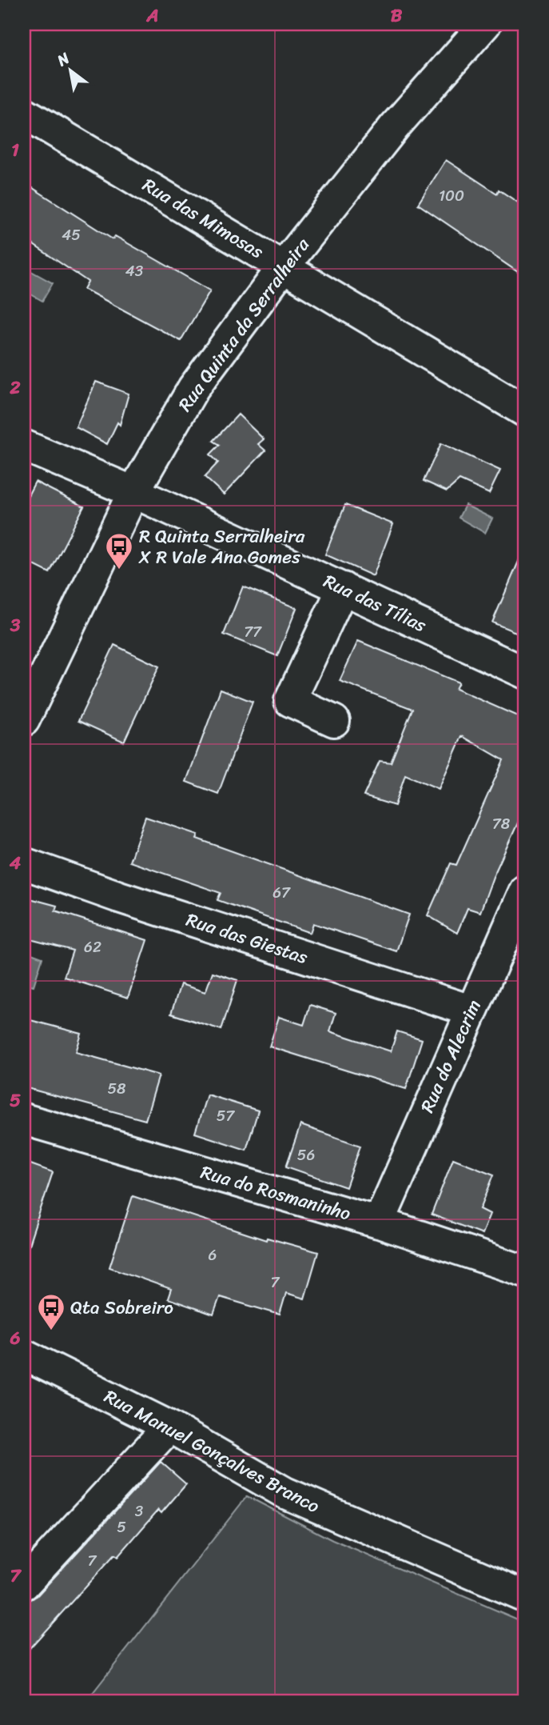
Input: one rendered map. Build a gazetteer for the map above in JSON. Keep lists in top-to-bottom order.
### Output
{
  "streets": {
    "street": [
      "Rua das Mimosas",
      "Rua Quinta da Serralheira",
      "Rua das Tílias",
      "Rua das Giestas",
      "Rua do Alecrim",
      "Rua do Rosmaninho",
      "Rua Manuel Gonçalves Branco"
    ]
  },
  "crossings": [
    ["Rua das Mimosas", "Rua Quinta da Serralheira"],
    ["Rua Quinta da Serralheira", "Rua das Tílias"],
    ["Rua das Giestas", "Rua do Alecrim"],
    ["Rua do Alecrim", "Rua do Rosmaninho"]
  ],
  "places": {
    "bus stop": ["R Quinta Serralheira X R Vale Ana Gomes", "Qta Sobreiro"]
  },
  "house_numbers": [
    "100",
    "45",
    "43",
    "77",
    "78",
    "67",
    "62",
    "58",
    "57",
    "56",
    "6",
    "7",
    "3",
    "5",
    "7"
  ],
  "north": "top left",
  "grid": {
    "columns": ["A", "B"],
    "rows": [
      "1",
      "2",
      "3",
      "4",
      "5",
      "6",
      "7"
    ]
  }
}
